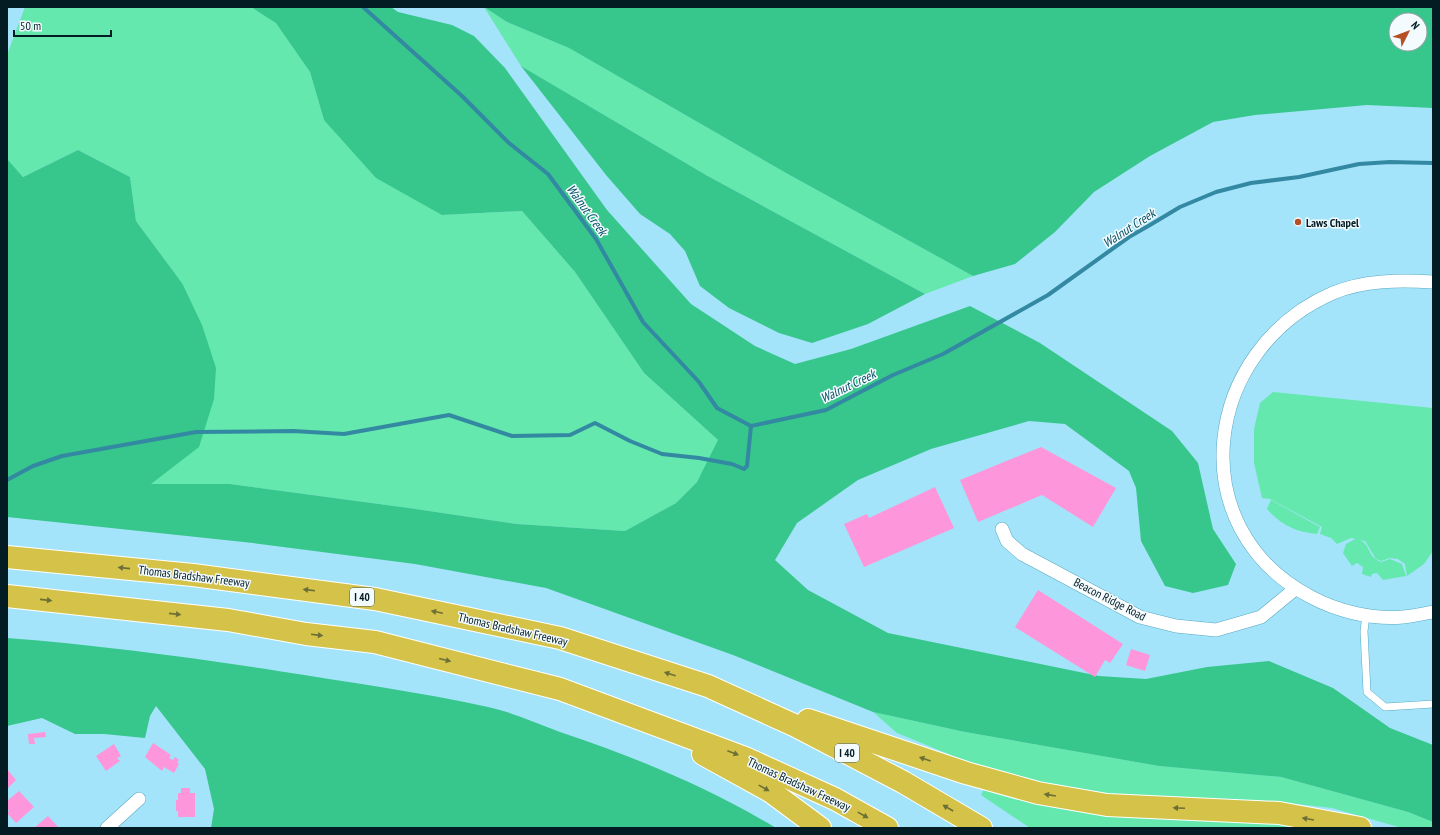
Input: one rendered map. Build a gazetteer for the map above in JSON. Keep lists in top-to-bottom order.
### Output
{
  "streets": {
    "highway": ["Thomas Bradshaw Freeway", "I 40"],
    "street": ["Beacon Ridge Road"]
  },
  "water": ["Walnut Creek"],
  "places": ["Laws Chapel"],
  "scale_bar": "50 m",
  "north": "top right"
}
